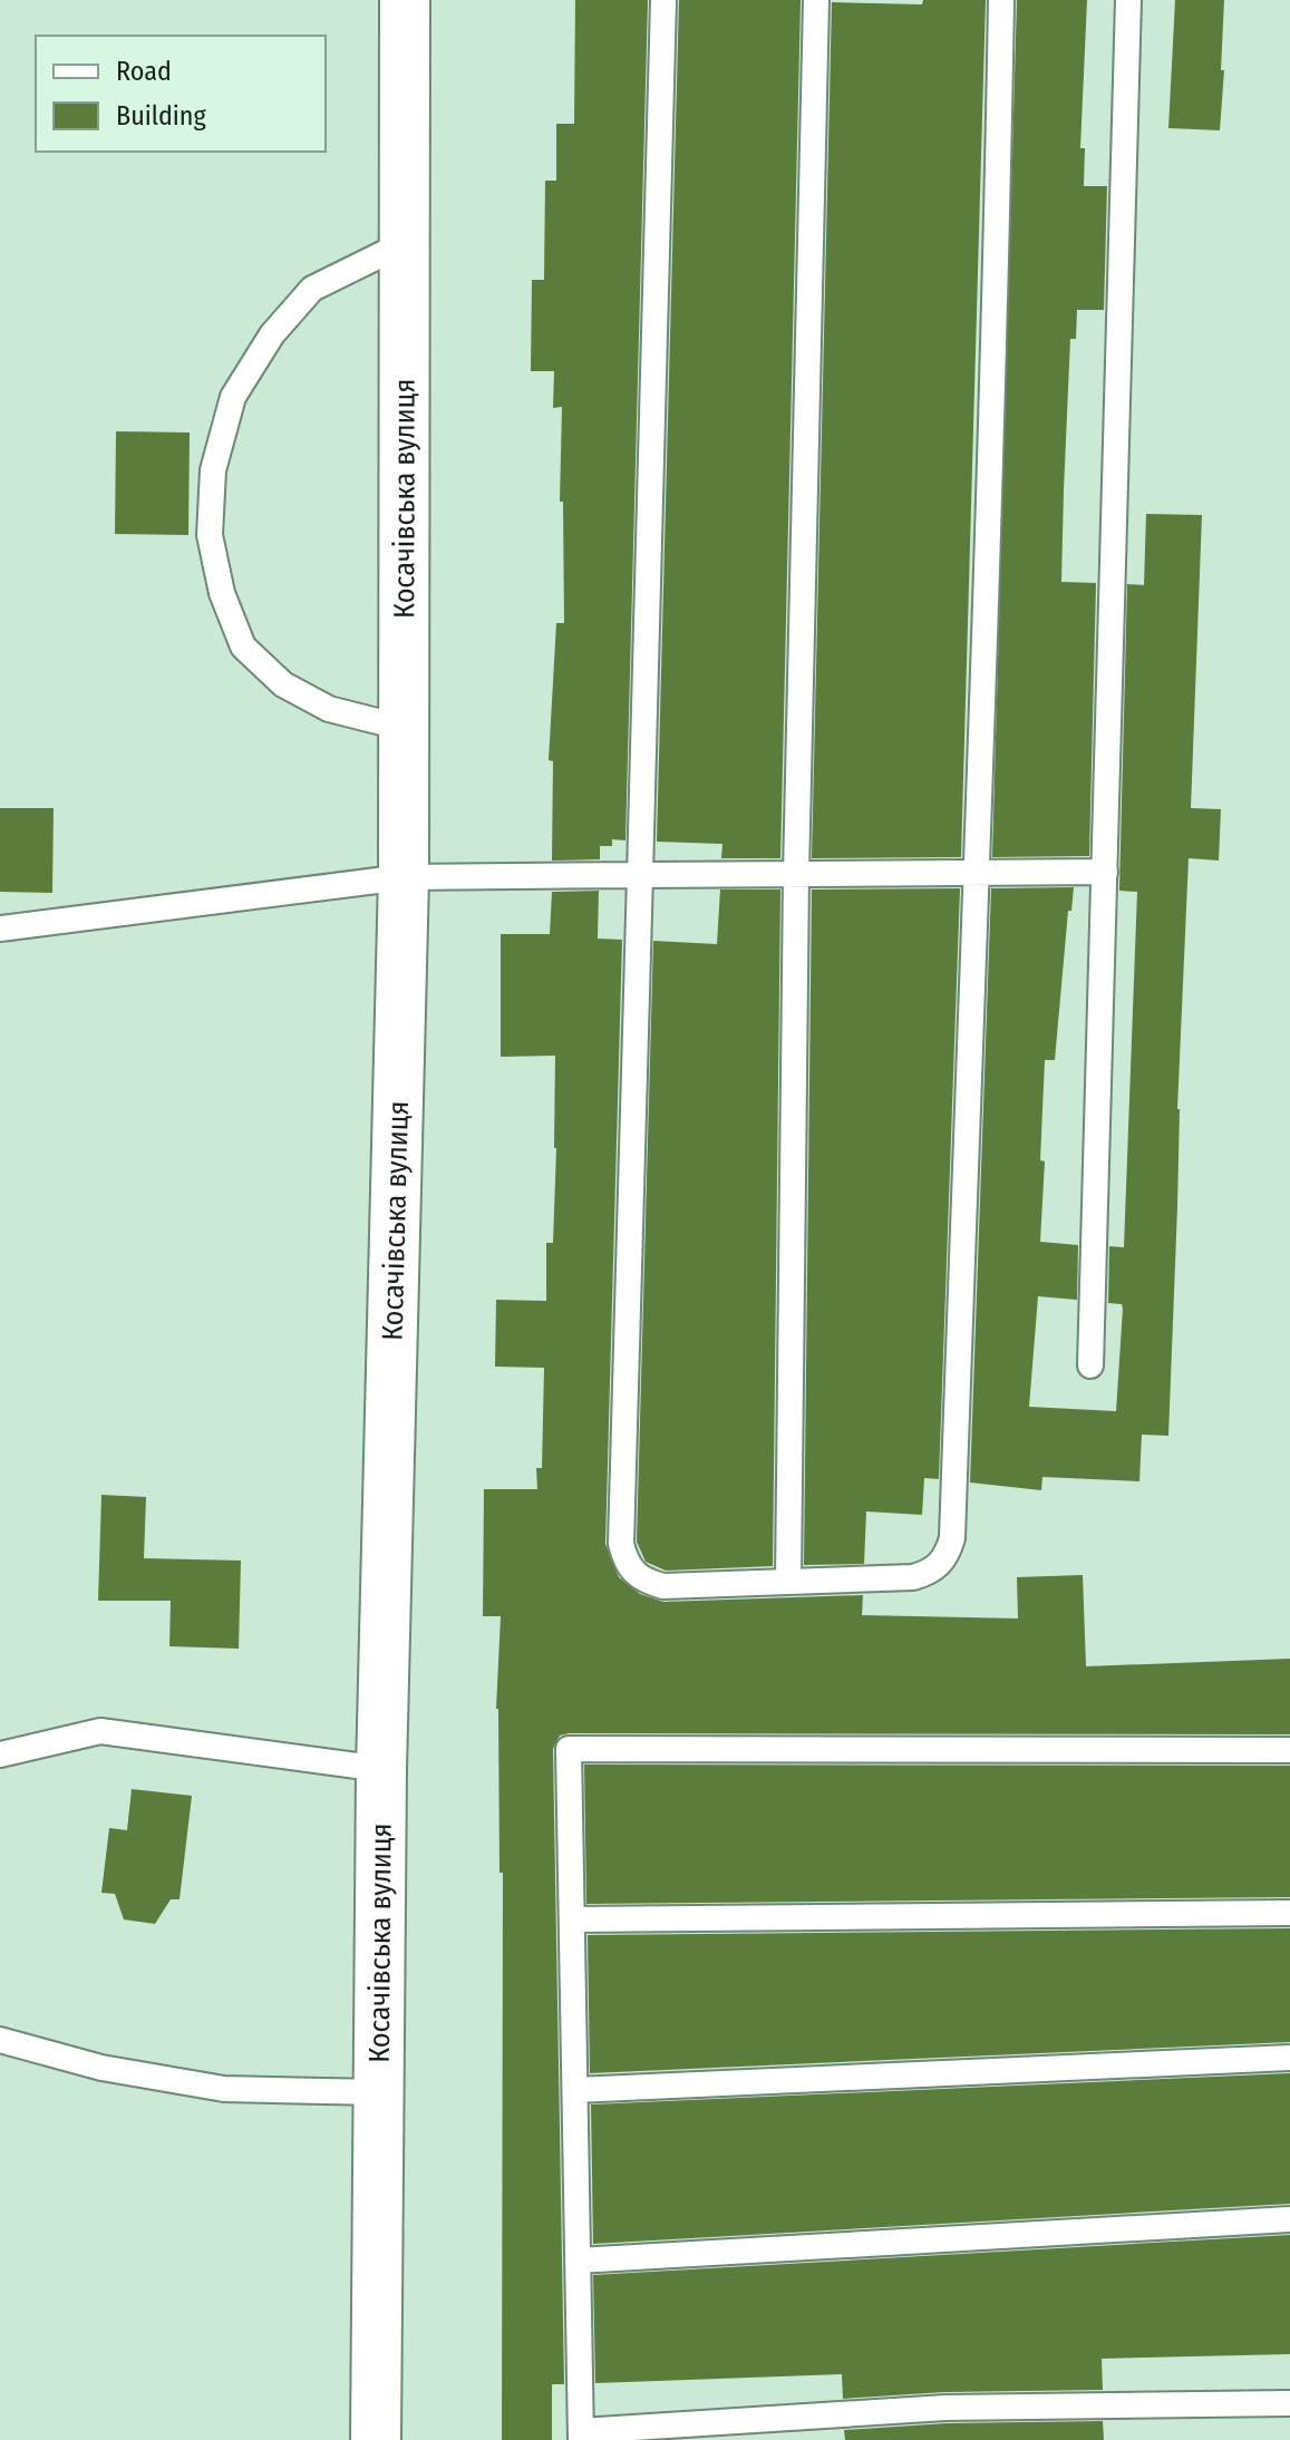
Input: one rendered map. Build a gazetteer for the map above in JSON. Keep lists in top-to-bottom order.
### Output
{
  "streets": {
    "street": ["Косачівська вулиця"]
  },
  "legend": ["Road", "Building"]
}
